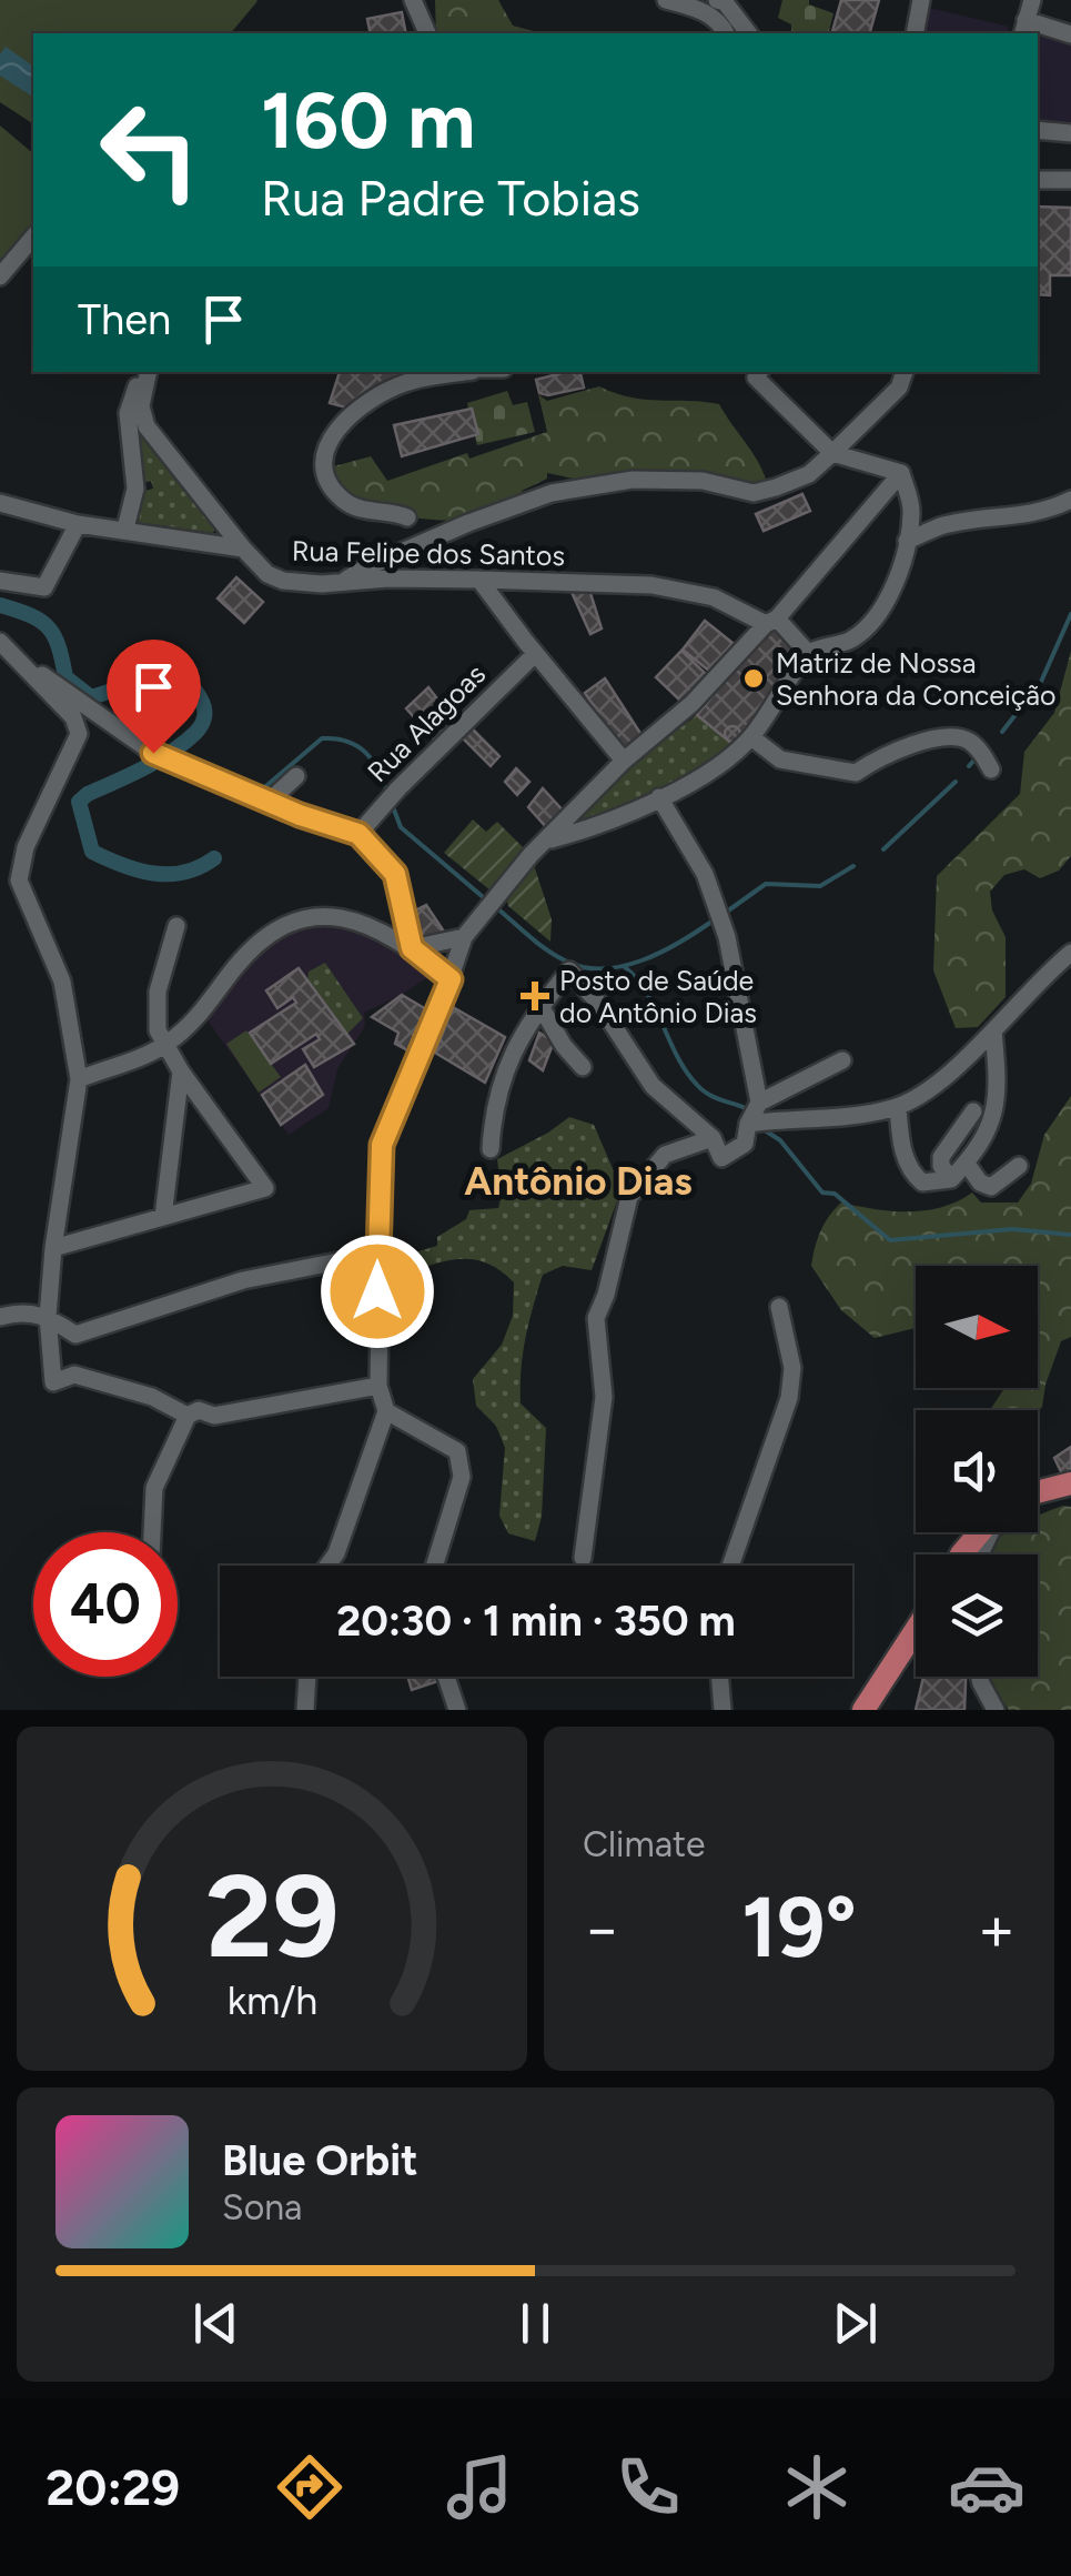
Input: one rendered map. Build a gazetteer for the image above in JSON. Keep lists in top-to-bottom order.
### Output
{
  "streets": {
    "street": ["Rua Felipe dos Santos", "Rua Alagoas"]
  },
  "districts": ["Antônio Dias"],
  "places": {
    "other": ["Matriz de Nossa Senhora da Conceição"],
    "health": ["Posto de Saúde do Antônio Dias"]
  },
  "north": "right",
  "page": {
    "turn": ["160 m", "Rua Padre Tobias"],
    "then": "Then",
    "limit": "40",
    "trip": "20:30 · 1 min · 350 m",
    "tile": "Climate",
    "heat": ["−", "19°", "+"],
    "song": ["Blue Orbit", "Sona"],
    "tabs": "20:29",
    "gauge": ["29", "km/h"]
  }
}
